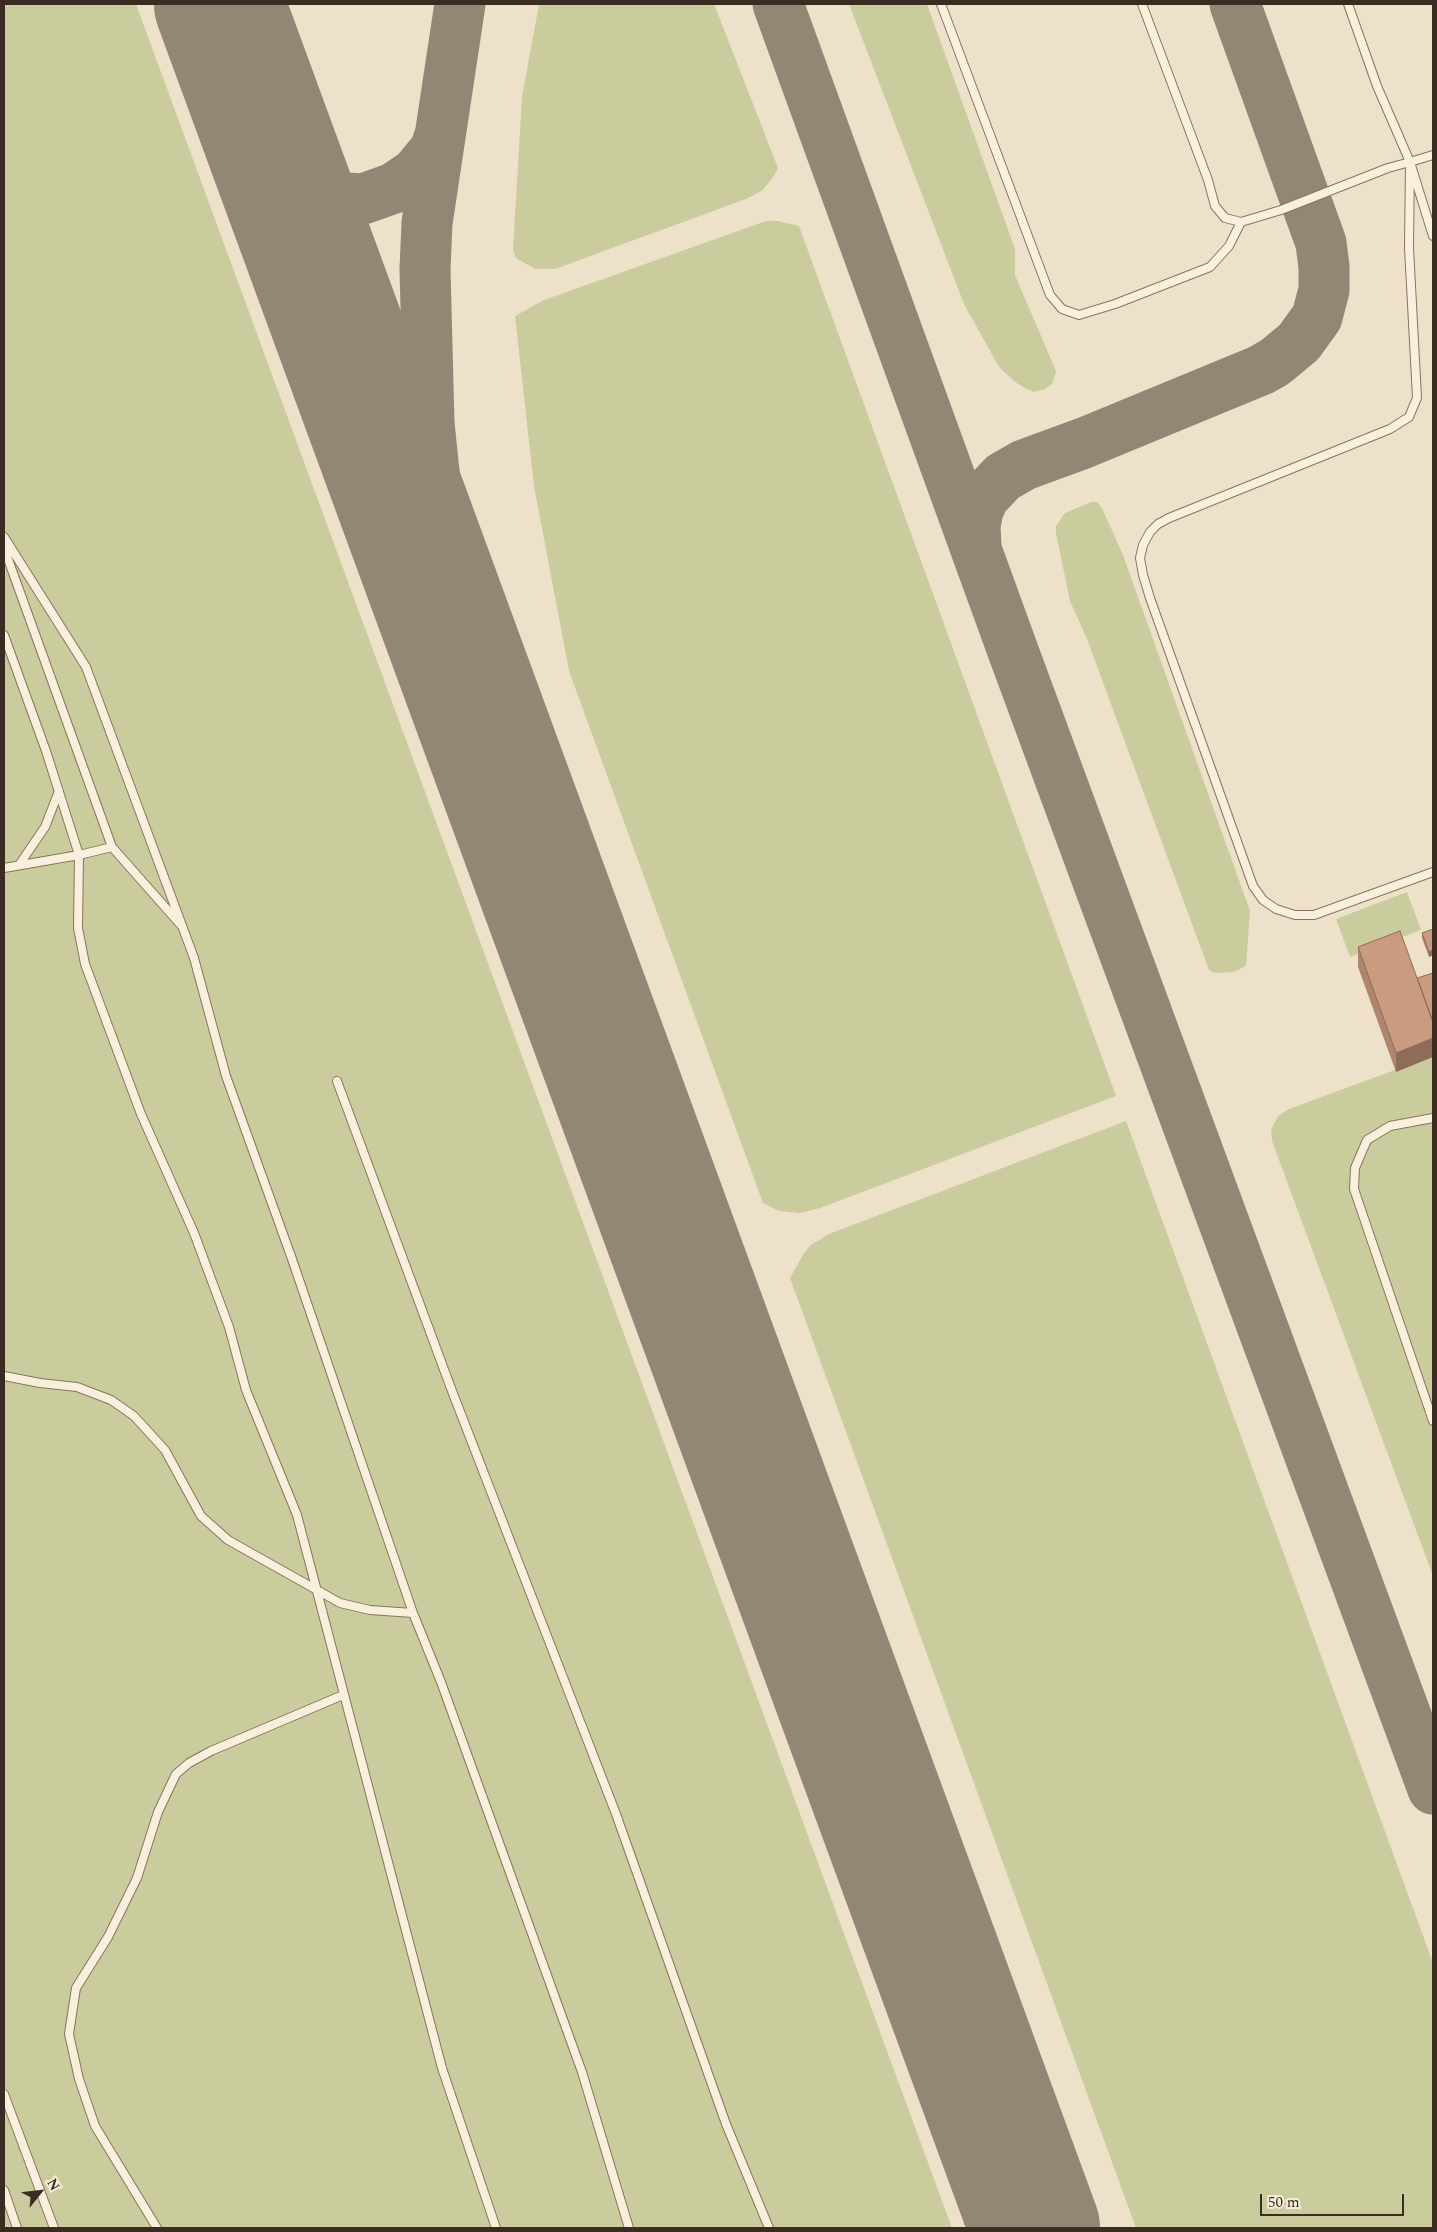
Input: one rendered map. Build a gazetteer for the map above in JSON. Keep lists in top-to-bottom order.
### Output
{
  "scale_bar": "50 m",
  "north": "top right"
}
